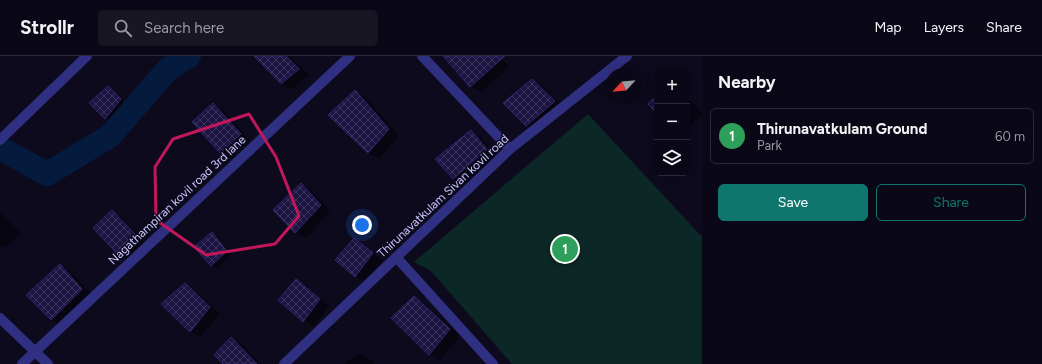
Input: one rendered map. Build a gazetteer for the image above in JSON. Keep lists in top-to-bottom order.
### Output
{
  "streets": {
    "street": ["Thirunavatkulam Sivan kovil road", "Nagathampiran kovil road 3rd lane"]
  },
  "north": "bottom left",
  "page": {
    "header": "Strollr",
    "search": "Search here",
    "nav": ["Map", "Layers", "Share"],
    "heading": "Nearby",
    "map_buttons": ["+", "−"],
    "list": [
      {
        "mark": "1",
        "name": "Thirunavatkulam Ground",
        "note": "Park",
        "value": "60 m"
      }
    ],
    "buttons": ["Save", "Share"],
    "pins": "1"
  }
}
